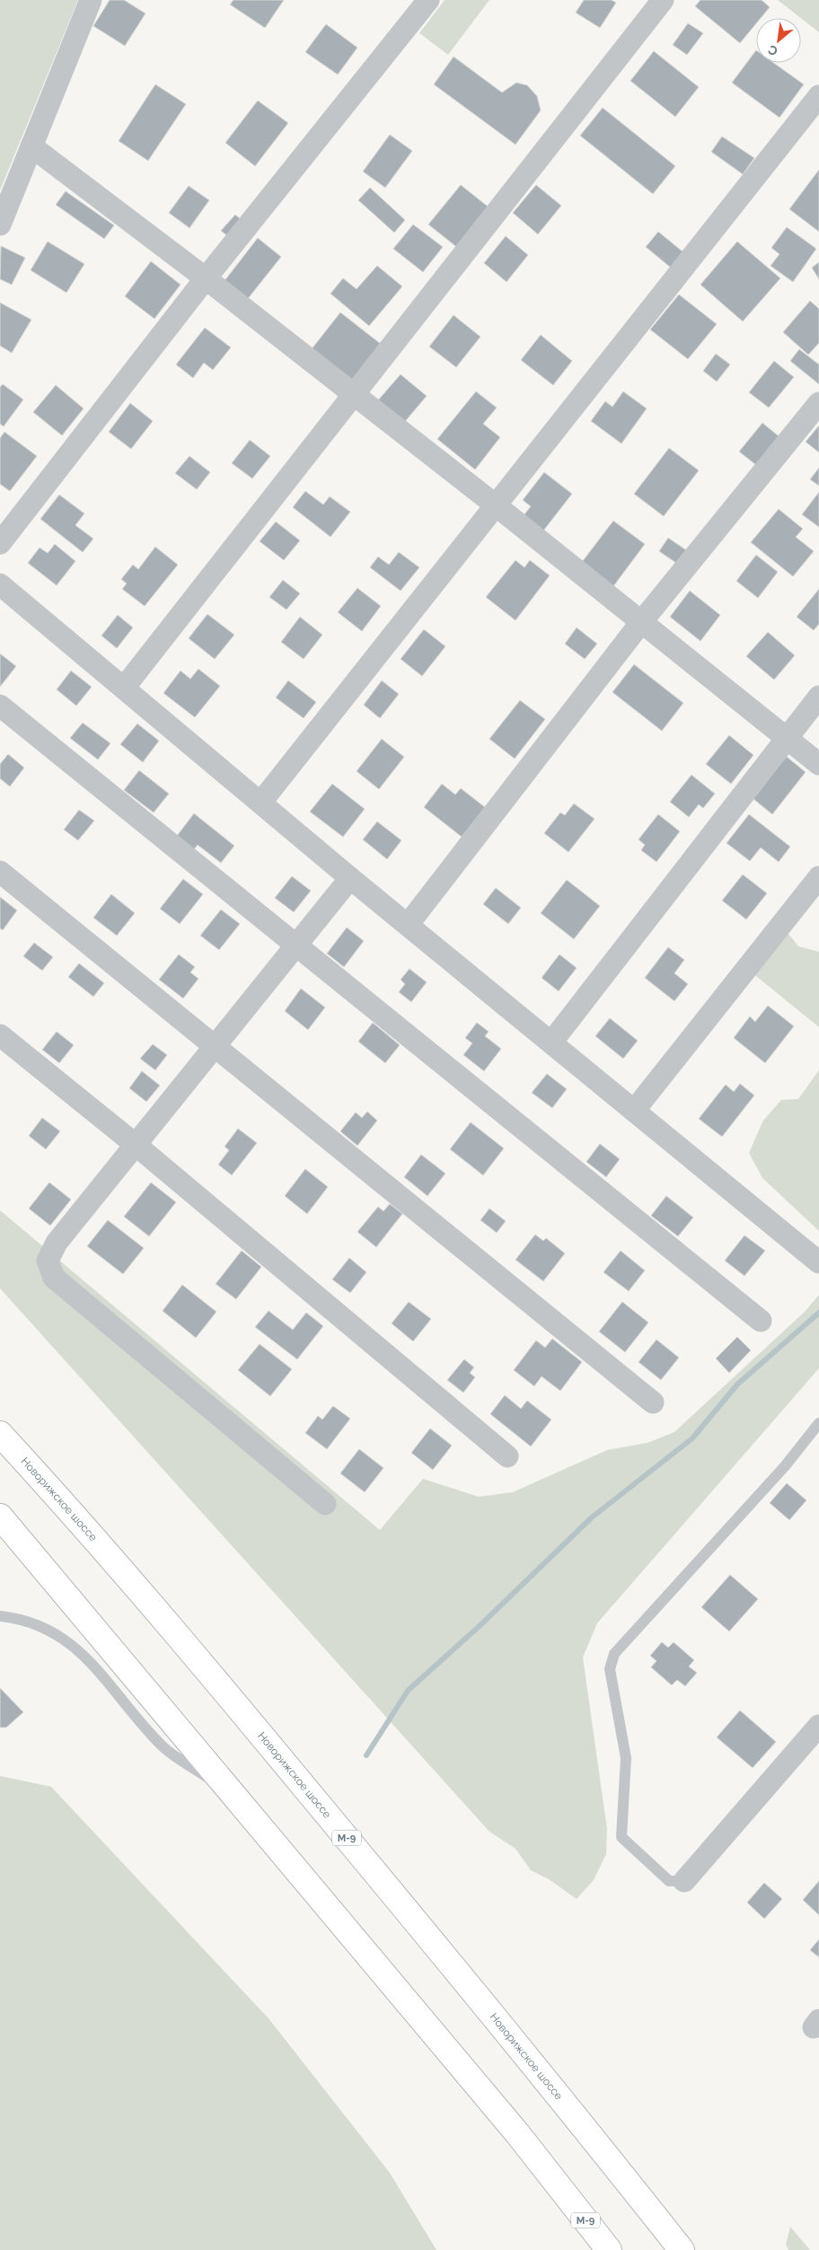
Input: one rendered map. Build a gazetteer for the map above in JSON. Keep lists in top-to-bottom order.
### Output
{
  "streets": {
    "highway": ["Новорижское шоссе", "М-9"]
  },
  "north": "bottom left"
}
